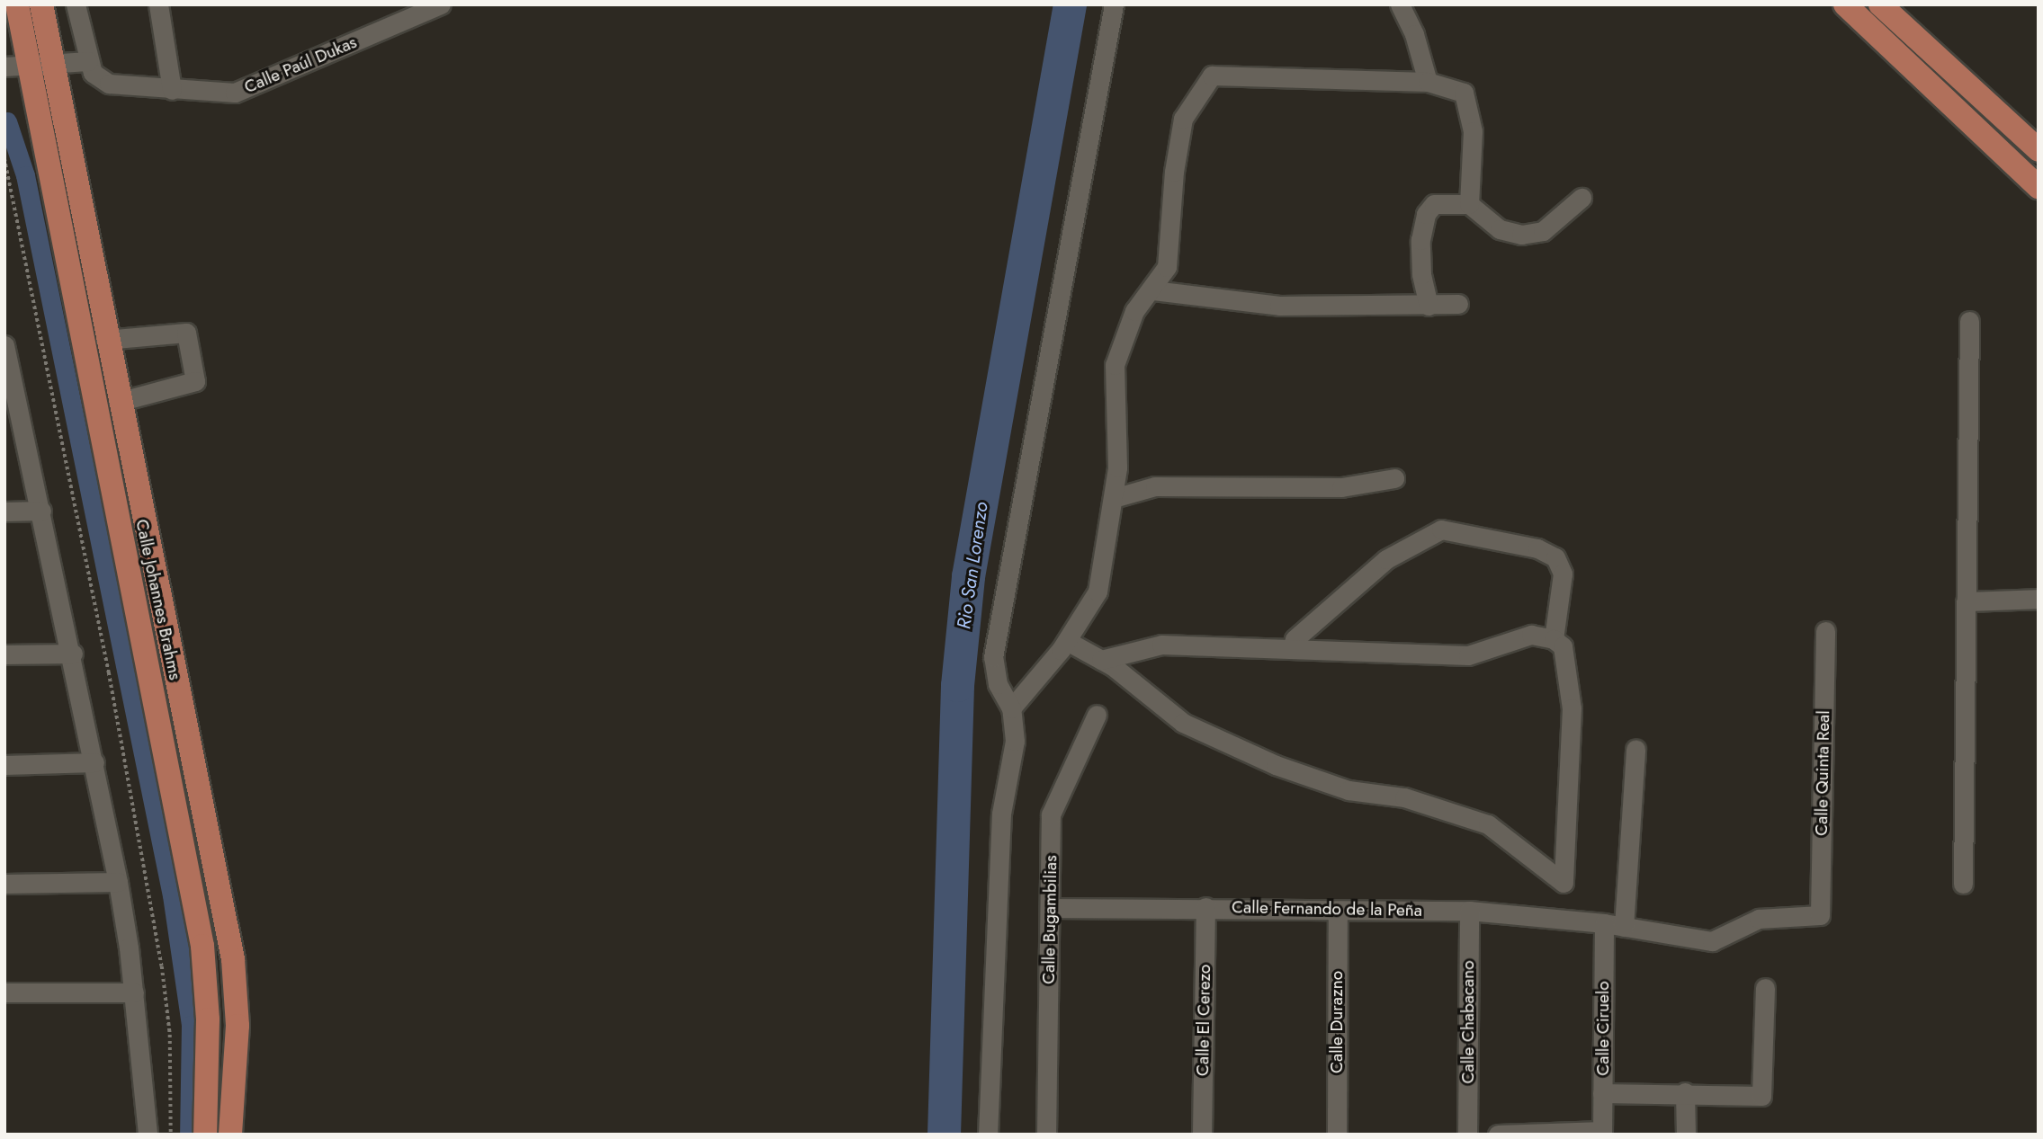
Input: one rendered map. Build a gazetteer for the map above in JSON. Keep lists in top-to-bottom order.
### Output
{
  "streets": {
    "main road": ["Calle Johannes Brahms"],
    "street": [
      "Calle Paúl Dukas",
      "Calle Quinta Real",
      "Calle Fernando de la Peña",
      "Calle Bugambilias",
      "Calle El Cerezo",
      "Calle Durazno",
      "Calle Chabacano",
      "Calle Ciruelo"
    ]
  },
  "crossings": [
    ["Calle Quinta Real", "Calle Fernando de la Peña"],
    ["Calle Fernando de la Peña", "Calle Bugambilias"],
    ["Calle Fernando de la Peña", "Calle El Cerezo"],
    ["Calle Fernando de la Peña", "Calle Durazno"],
    ["Calle Fernando de la Peña", "Calle Chabacano"],
    ["Calle Fernando de la Peña", "Calle Ciruelo"]
  ],
  "water": ["Rio San Lorenzo"]
}
